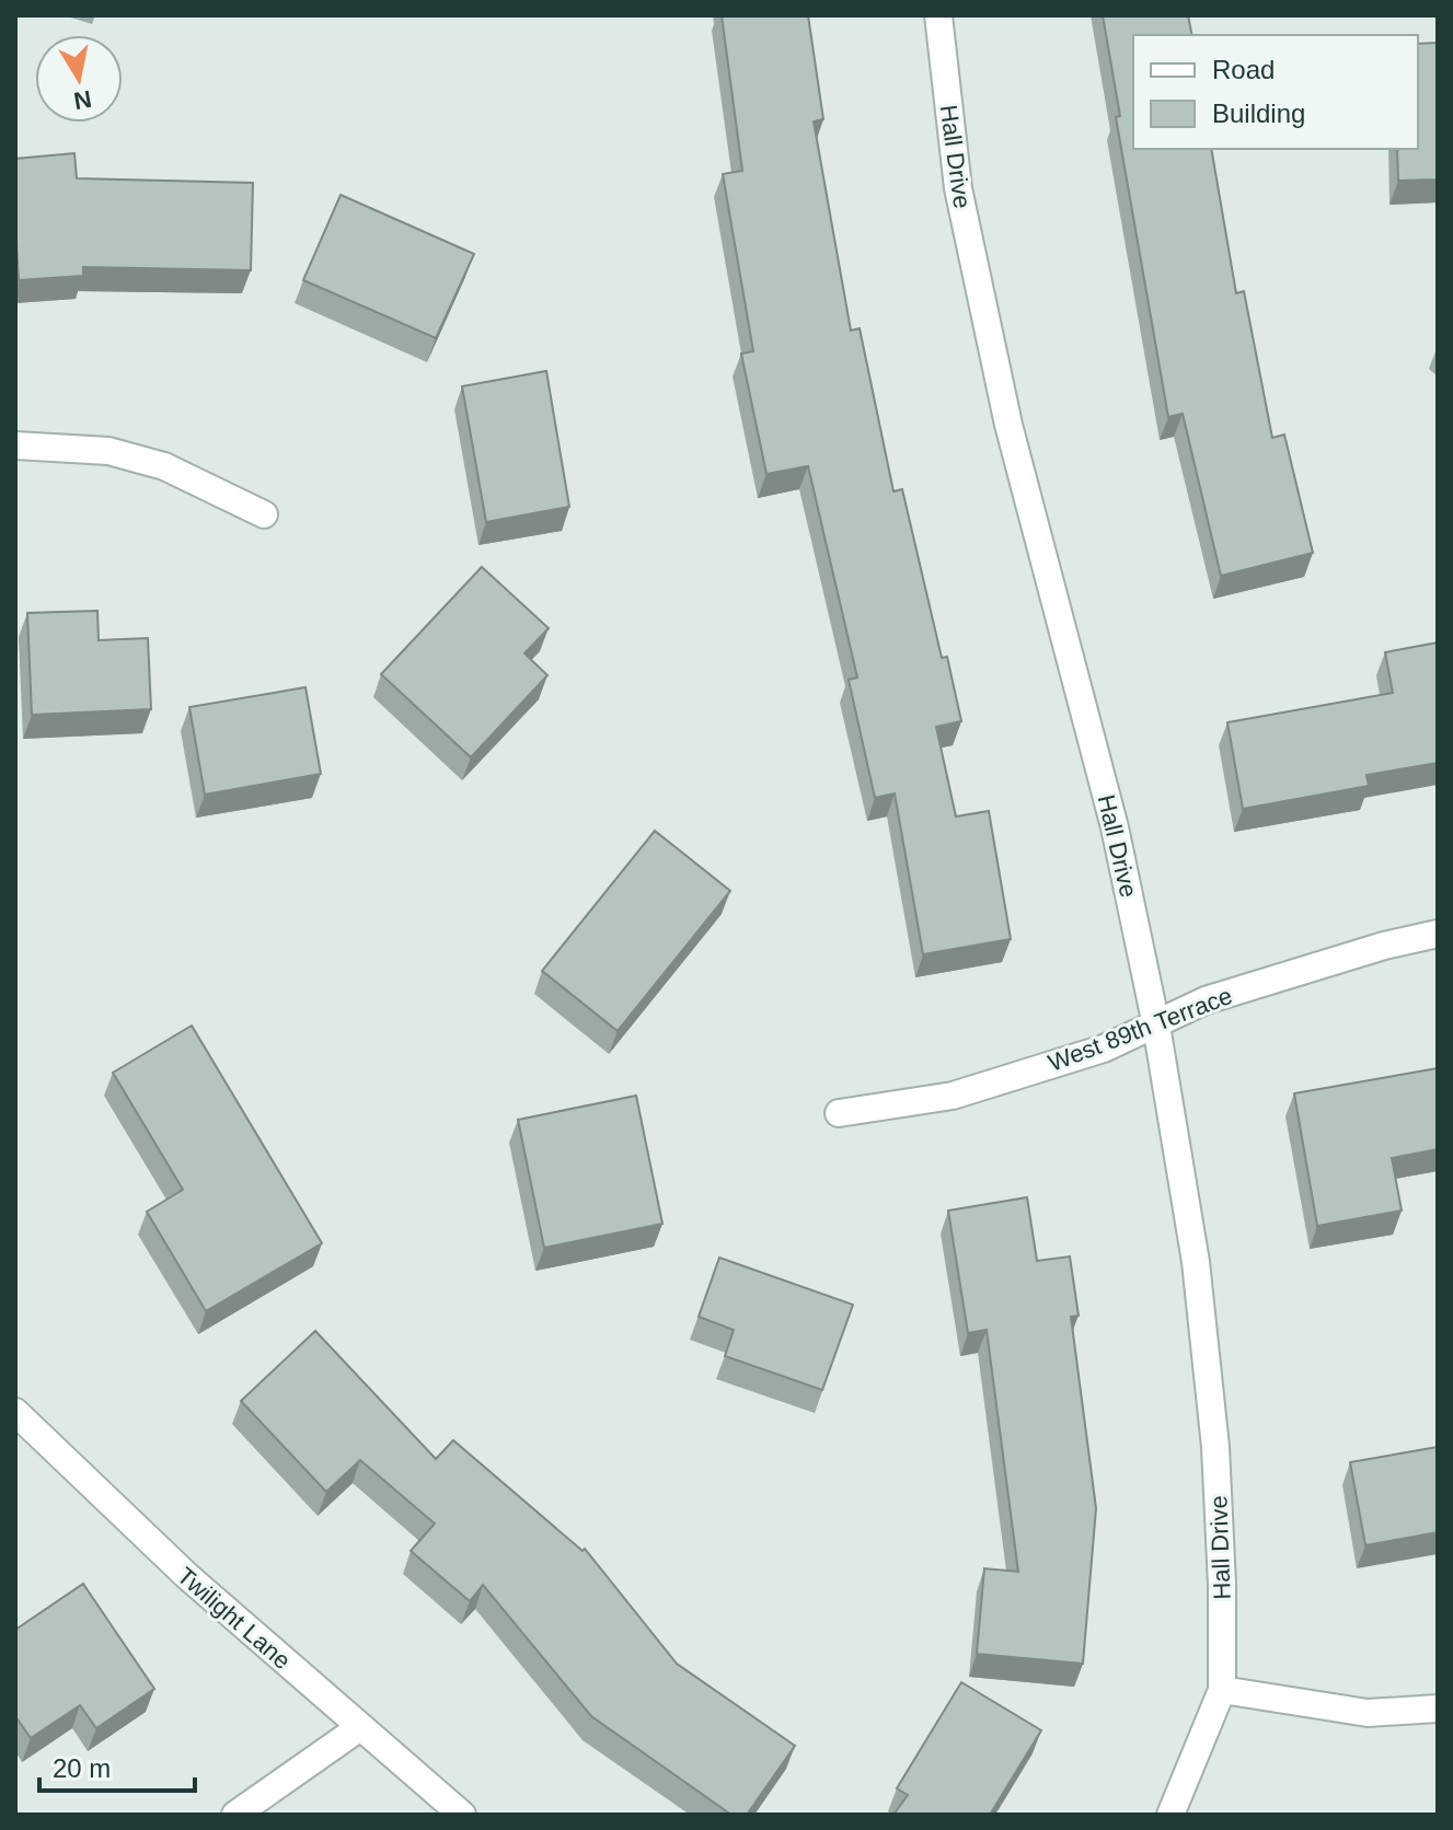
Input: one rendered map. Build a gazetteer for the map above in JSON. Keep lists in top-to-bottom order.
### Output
{
  "streets": {
    "street": ["Hall Drive", "West 89th Terrace", "Twilight Lane"]
  },
  "crossings": [
    ["Hall Drive", "West 89th Terrace"]
  ],
  "legend": ["Road", "Building"],
  "scale_bar": "20 m",
  "north": "bottom"
}
